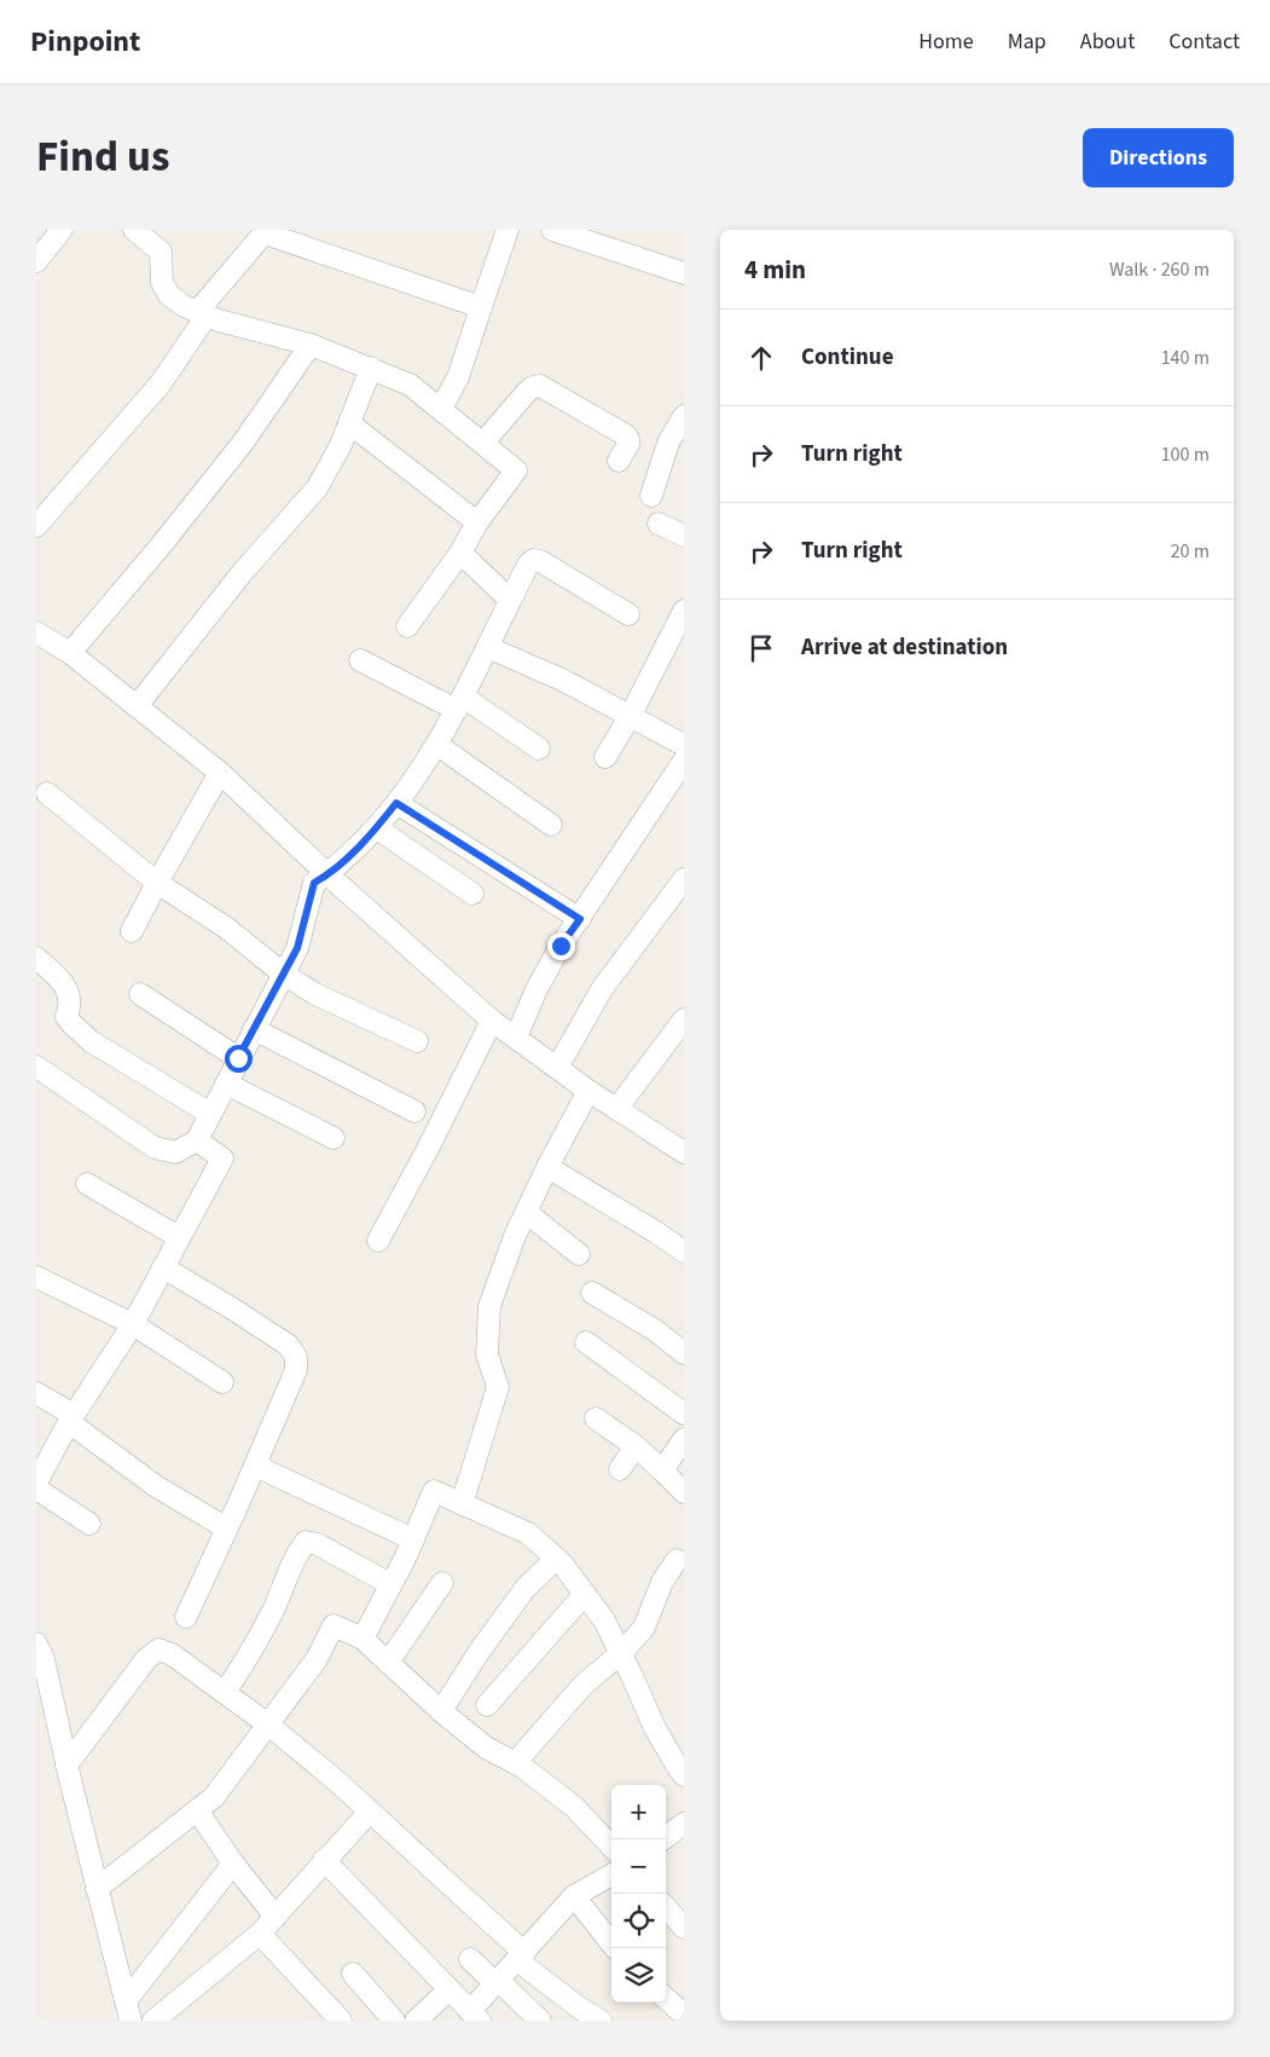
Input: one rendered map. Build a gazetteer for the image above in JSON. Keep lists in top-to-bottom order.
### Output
{
  "page": {
    "header": "Pinpoint",
    "nav": [
      "Home",
      "Map",
      "About",
      "Contact"
    ],
    "title": "Find us",
    "buttons": "Directions",
    "heading": ["4 min", "Walk · 260 m"],
    "list": [
      ["Continue", "140 m"],
      ["Turn right", "100 m"],
      ["Turn right", "20 m"],
      "Arrive at destination"
    ],
    "map_buttons": ["+", "−"]
  }
}
